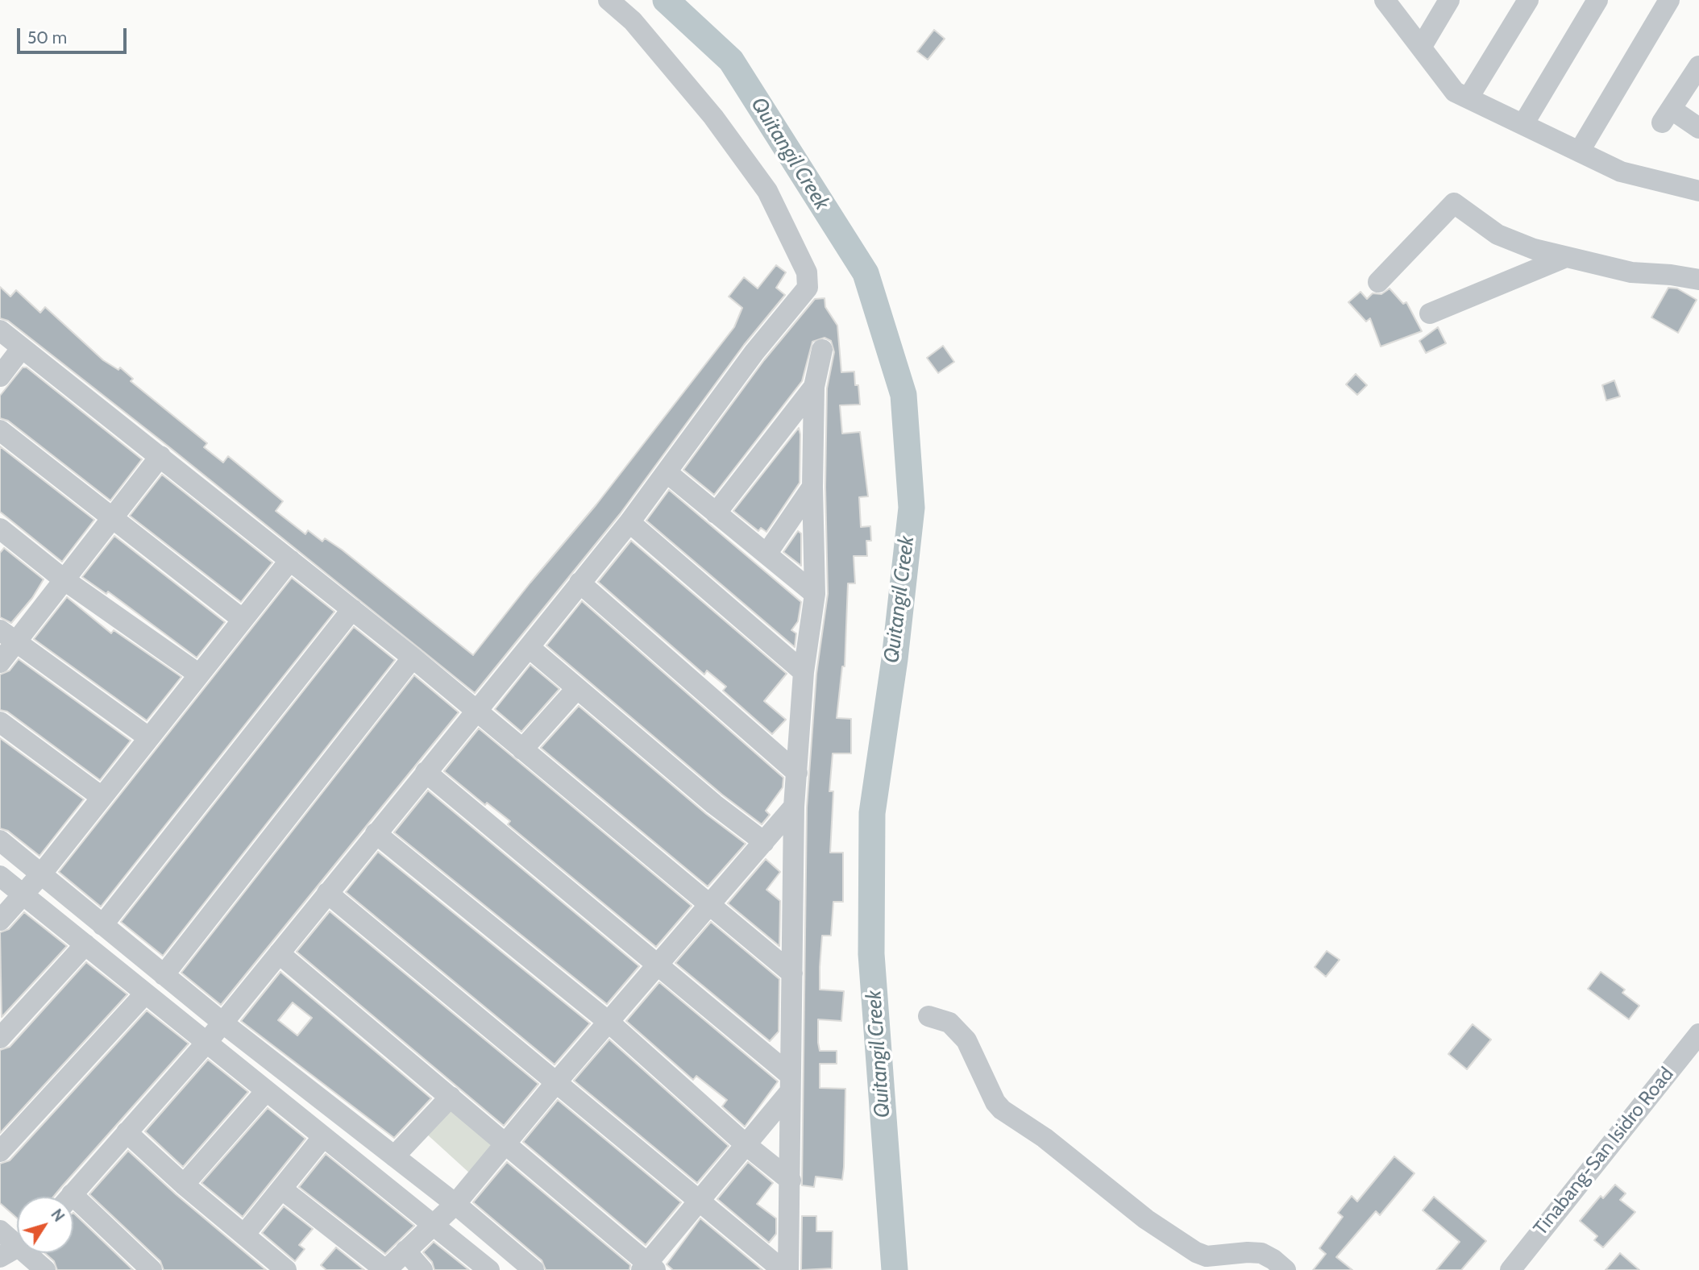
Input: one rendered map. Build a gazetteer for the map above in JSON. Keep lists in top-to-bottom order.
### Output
{
  "streets": {
    "street": ["Tinabang-San Isidro Road"]
  },
  "water": ["Quitangil Creek"],
  "scale_bar": "50 m",
  "north": "top right"
}
